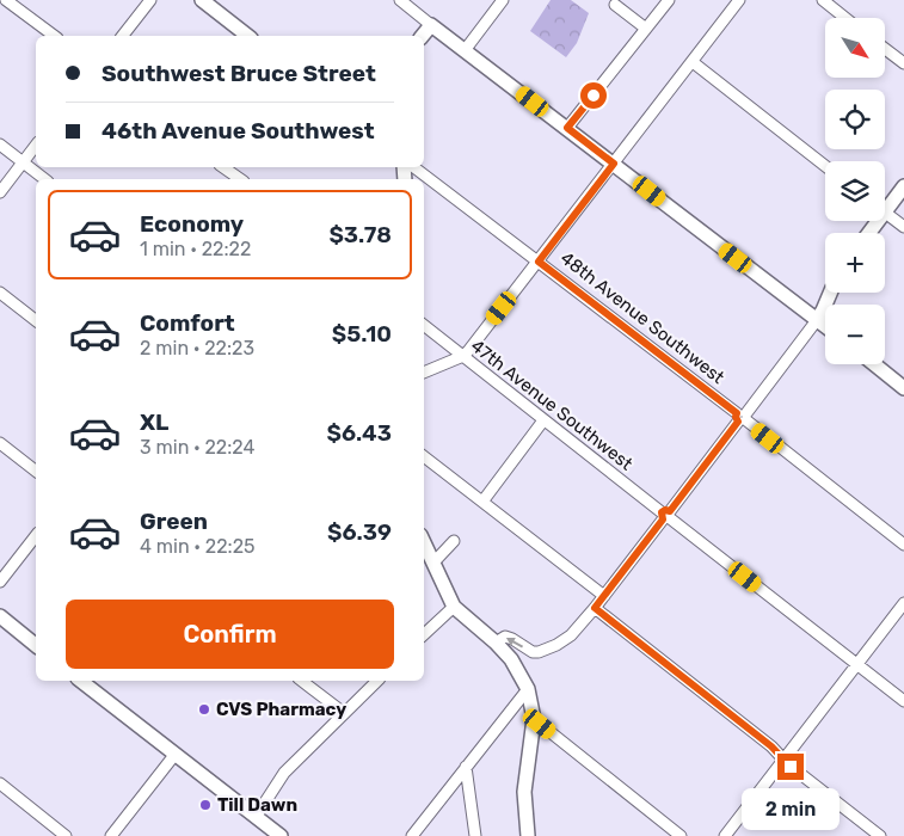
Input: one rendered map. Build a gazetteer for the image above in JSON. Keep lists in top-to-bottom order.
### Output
{
  "streets": {
    "street": ["48th Avenue Southwest", "47th Avenue Southwest"]
  },
  "places": ["CVS Pharmacy", "Till Dawn"],
  "north": "bottom right",
  "page": {
    "map_buttons": ["+", "−"],
    "banner": ["Southwest Bruce Street", "46th Avenue Southwest"],
    "list": [
      {
        "name": "Economy",
        "note": "1 min · 22:22",
        "value": "$3.78"
      },
      {
        "name": "Comfort",
        "note": "2 min · 22:23",
        "value": "$5.10"
      },
      {
        "name": "XL",
        "note": "3 min · 22:24",
        "value": "$6.43"
      },
      {
        "name": "Green",
        "note": "4 min · 22:25",
        "value": "$6.39"
      }
    ],
    "buttons": "Confirm",
    "bubble": "2 min"
  }
}
